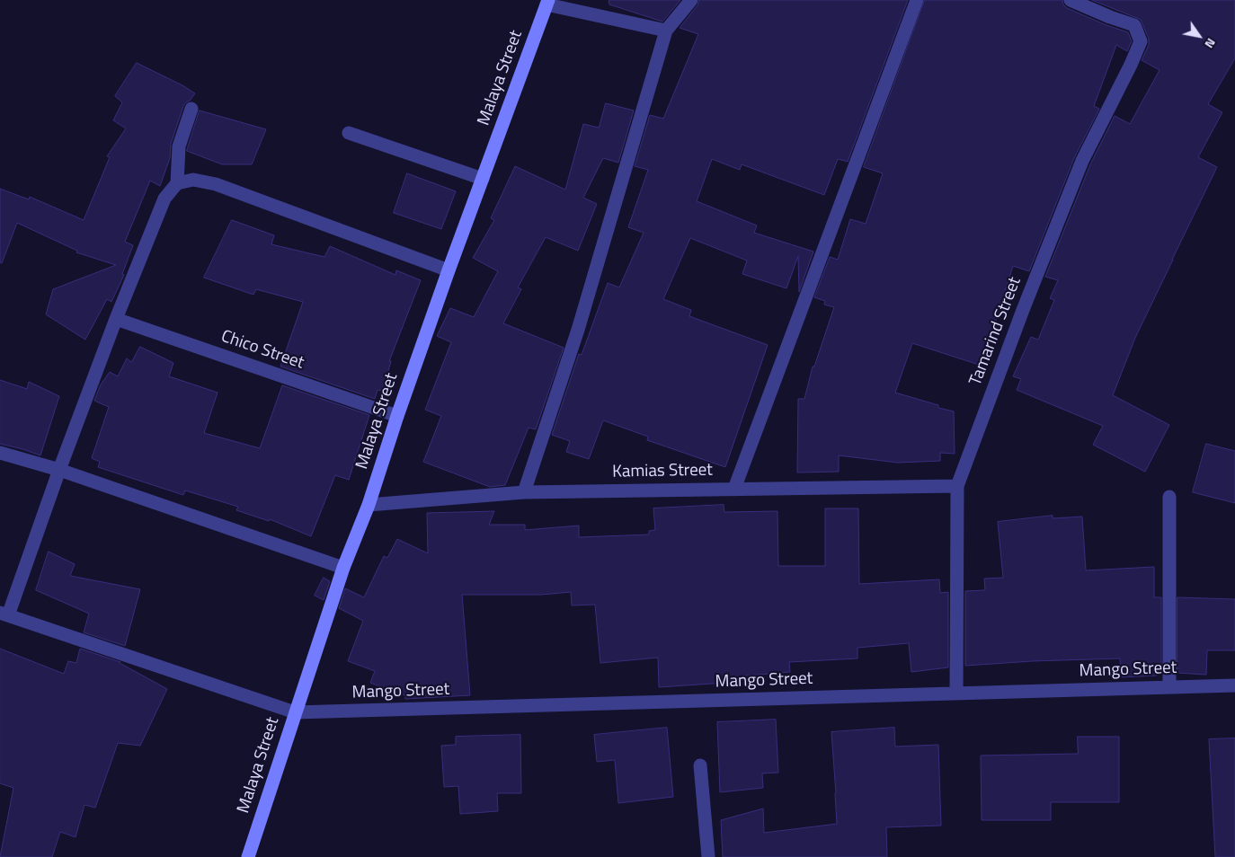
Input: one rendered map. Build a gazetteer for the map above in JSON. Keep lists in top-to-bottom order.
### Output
{
  "streets": {
    "street": [
      "Malaya Street",
      "Tamarind Street",
      "Chico Street",
      "Kamias Street",
      "Mango Street"
    ]
  },
  "crossings": [
    ["Malaya Street", "Chico Street"],
    ["Malaya Street", "Kamias Street"],
    ["Malaya Street", "Mango Street"],
    ["Tamarind Street", "Kamias Street"],
    ["Tamarind Street", "Mango Street"]
  ],
  "north": "bottom right"
}
